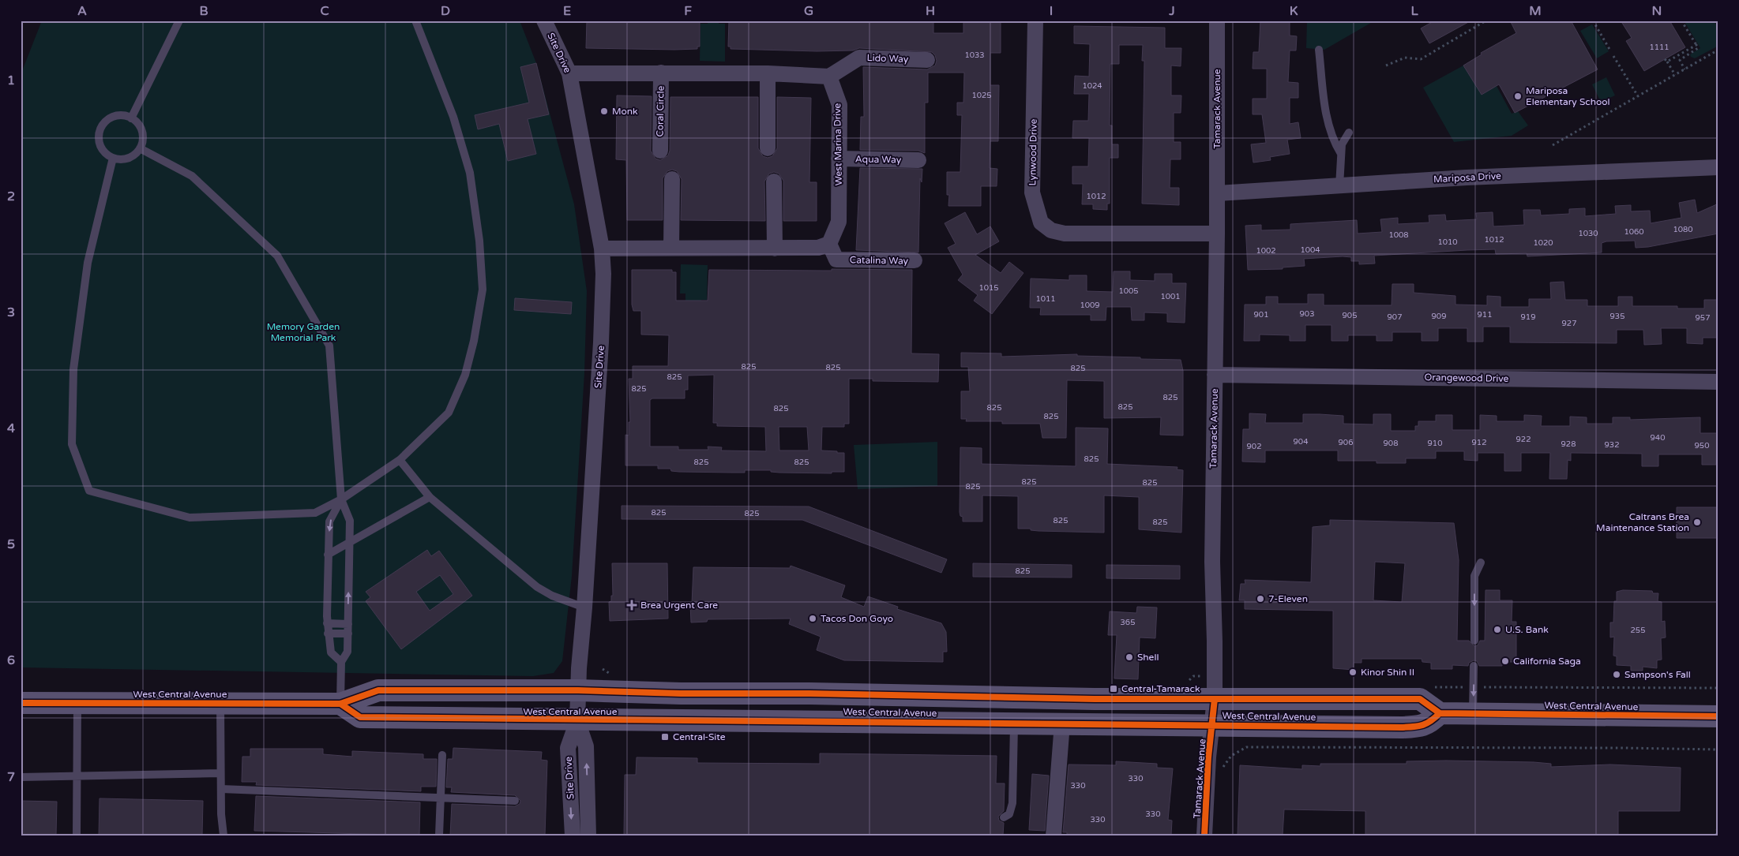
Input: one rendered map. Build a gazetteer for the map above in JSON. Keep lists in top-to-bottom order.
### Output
{
  "streets": {
    "main road": ["West Central Avenue"],
    "street": [
      "Site Drive",
      "Lido Way",
      "Tamarack Avenue",
      "Coral Circle",
      "West Marina Drive",
      "Lynwood Drive",
      "Aqua Way",
      "Mariposa Drive",
      "Catalina Way",
      "Orangewood Drive"
    ]
  },
  "crossings": [
    ["Site Drive", "West Central Avenue"],
    ["Lido Way", "West Marina Drive"],
    ["Tamarack Avenue", "Lynwood Drive"],
    ["Tamarack Avenue", "Mariposa Drive"],
    ["Tamarack Avenue", "Orangewood Drive"],
    ["Tamarack Avenue", "West Central Avenue"],
    ["West Marina Drive", "Aqua Way"],
    ["West Marina Drive", "Catalina Way"]
  ],
  "parks": ["Memory Garden Memorial Park"],
  "places": {
    "other": [
      "Mariposa Elementary School",
      "Monk",
      "Caltrans Brea Maintenance Station",
      "7-Eleven",
      "Tacos Don Goyo",
      "U.S. Bank",
      "Shell",
      "California Saga",
      "Kinor Shin II",
      "Sampson's Fall"
    ],
    "health": ["Brea Urgent Care"],
    "transit": ["Central-Tamarack", "Central-Site"]
  },
  "house_numbers": [
    "1111",
    "1033",
    "1024",
    "1025",
    "1012",
    "1080",
    "1060",
    "1030",
    "1008",
    "1012",
    "1010",
    "1020",
    "1004",
    "1002",
    "1015",
    "1005",
    "1001",
    "1011",
    "1009",
    "903",
    "901",
    "911",
    "905",
    "909",
    "935",
    "907",
    "919",
    "957",
    "927",
    "825",
    "825",
    "825",
    "825",
    "825",
    "825",
    "825",
    "825",
    "825",
    "825",
    "940",
    "922",
    "904",
    "906",
    "912",
    "908",
    "910",
    "928",
    "932",
    "950",
    "902",
    "825",
    "825",
    "825",
    "825",
    "825",
    "825",
    "825",
    "825",
    "825",
    "825",
    "825",
    "365",
    "255",
    "330",
    "330",
    "330",
    "330"
  ],
  "grid": {
    "columns": [
      "A",
      "B",
      "C",
      "D",
      "E",
      "F",
      "G",
      "H",
      "I",
      "J",
      "K",
      "L",
      "M",
      "N"
    ],
    "rows": [
      "1",
      "2",
      "3",
      "4",
      "5",
      "6",
      "7"
    ]
  }
}
